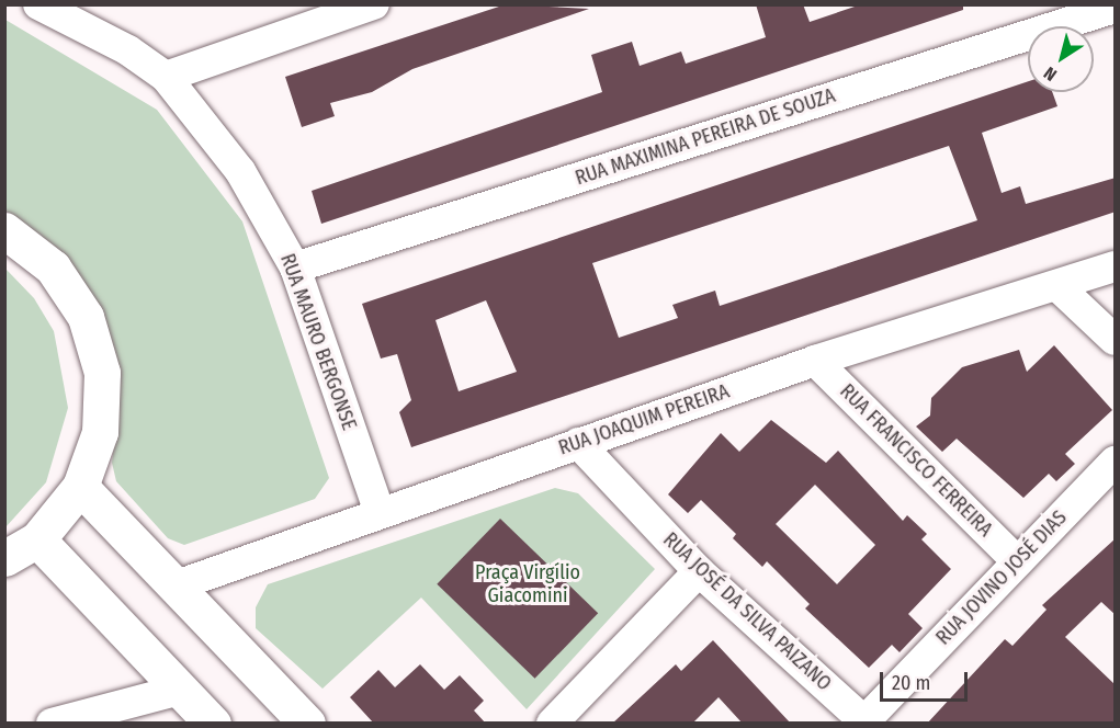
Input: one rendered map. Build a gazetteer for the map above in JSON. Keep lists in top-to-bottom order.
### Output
{
  "streets": {
    "street": [
      "RUA MAXIMINA PEREIRA DE SOUZA",
      "RUA MAURO BERGONSE",
      "RUA JOAQUIM PEREIRA",
      "RUA FRANCISCO FERREIRA",
      "RUA JOVINO JOSÉ DIAS",
      "RUA JOSÉ DA SILVA PAIZANO"
    ]
  },
  "crossings": [
    ["RUA MAXIMINA PEREIRA DE SOUZA", "RUA MAURO BERGONSE"],
    ["RUA MAURO BERGONSE", "RUA JOAQUIM PEREIRA"],
    ["RUA JOAQUIM PEREIRA", "RUA FRANCISCO FERREIRA"],
    ["RUA JOAQUIM PEREIRA", "RUA JOSÉ DA SILVA PAIZANO"],
    ["RUA FRANCISCO FERREIRA", "RUA JOVINO JOSÉ DIAS"],
    ["RUA JOVINO JOSÉ DIAS", "RUA JOSÉ DA SILVA PAIZANO"]
  ],
  "parks": ["Praça Virgílio Giacomini"],
  "scale_bar": "20 m",
  "north": "bottom left"
}
